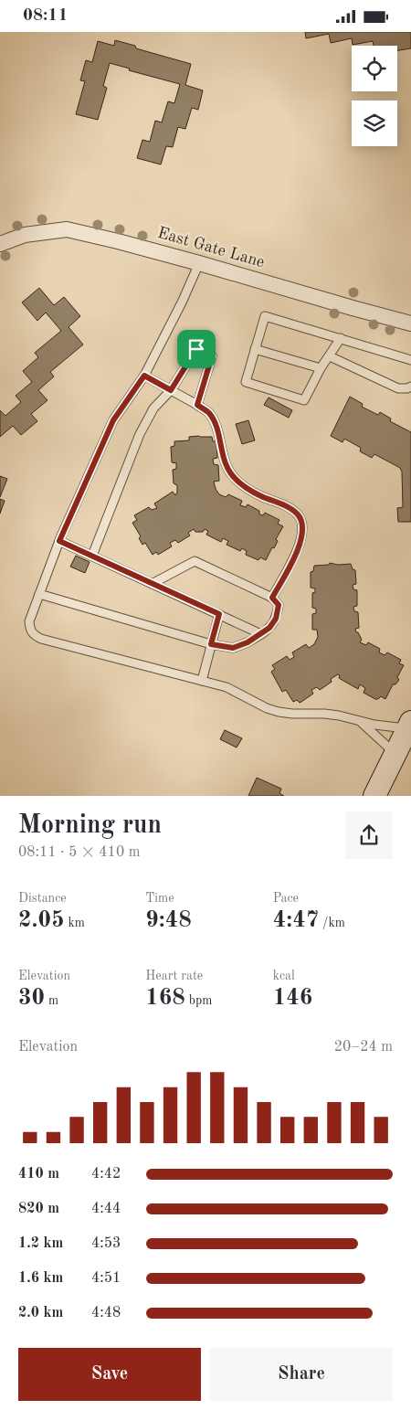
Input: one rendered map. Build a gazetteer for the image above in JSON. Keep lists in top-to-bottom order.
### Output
{
  "streets": {
    "street": ["East Gate Lane"]
  },
  "page": {
    "status": "08:11",
    "heading": ["Morning run", "08:11 · 5 × 410 m"],
    "stats": [
      ["Distance", "2.05 km"],
      ["Time", "9:48"],
      ["Pace", "4:47 /km"],
      ["Elevation", "30 m"],
      ["Heart rate", "168 bpm"],
      ["kcal", "146"]
    ],
    "chart": ["Elevation", "20–24 m"],
    "list": [
      {
        "name": "410 m",
        "note": "4:42"
      },
      {
        "name": "820 m",
        "note": "4:44"
      },
      {
        "name": "1.2 km",
        "note": "4:53"
      },
      {
        "name": "1.6 km",
        "note": "4:51"
      },
      {
        "name": "2.0 km",
        "note": "4:48"
      }
    ],
    "buttons": ["Save", "Share"]
  }
}
